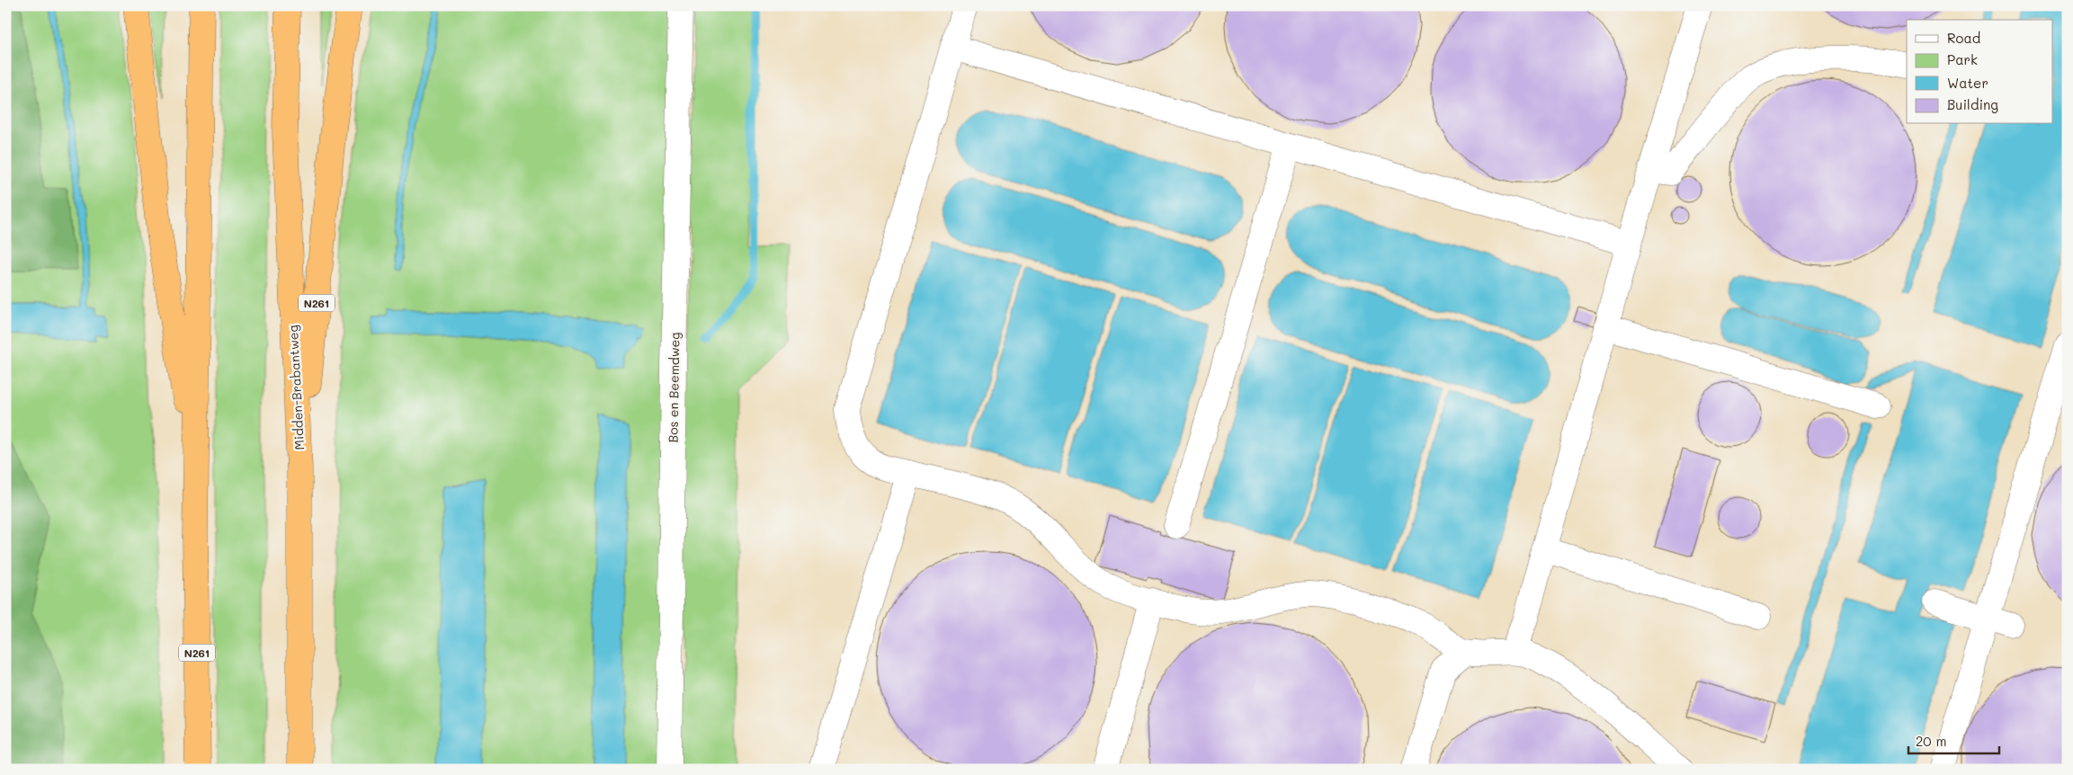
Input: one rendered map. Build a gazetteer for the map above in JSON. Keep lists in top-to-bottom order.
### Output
{
  "streets": {
    "highway": ["N261", "Midden-Brabantweg"],
    "street": ["Bos en Beemdweg"]
  },
  "crossings": [
    ["N261", "Midden-Brabantweg"]
  ],
  "legend": [
    "Road",
    "Park",
    "Water",
    "Building"
  ],
  "scale_bar": "20 m"
}
